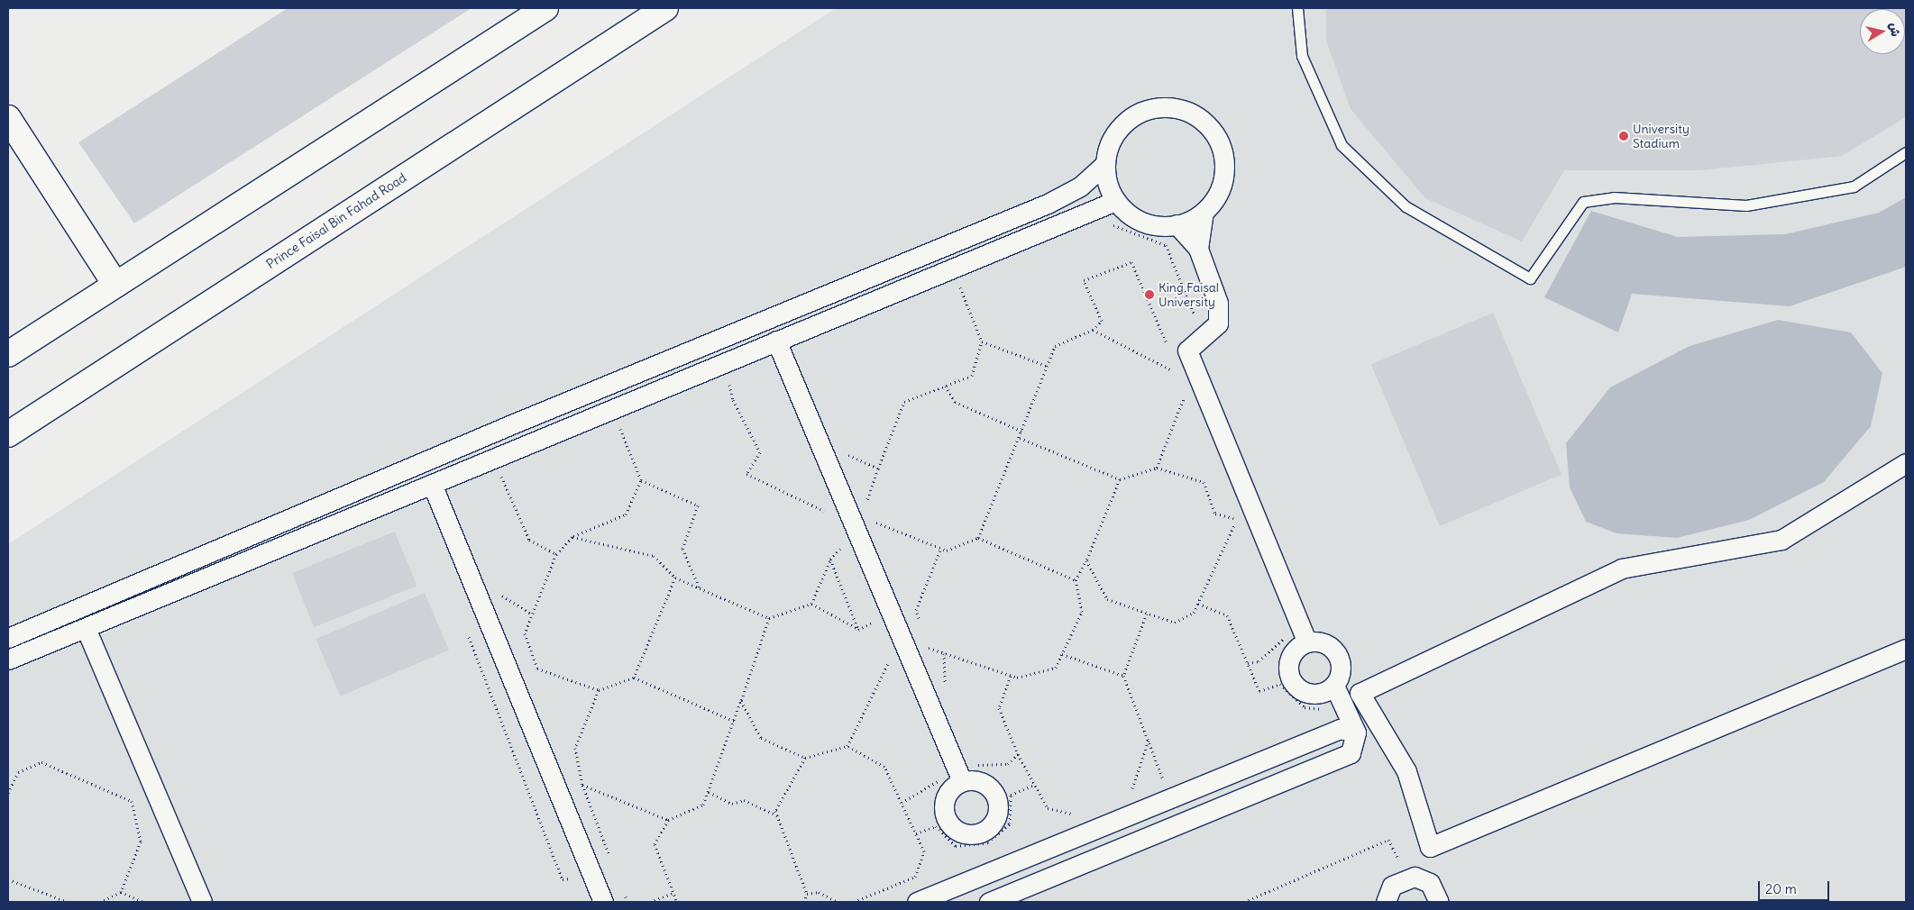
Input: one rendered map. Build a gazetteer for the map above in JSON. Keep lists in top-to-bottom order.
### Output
{
  "streets": {
    "main road": ["Prince Faisal Bin Fahad Road"]
  },
  "places": ["University Stadium", "King Faisal University"],
  "scale_bar": "20 m",
  "north": "right"
}
